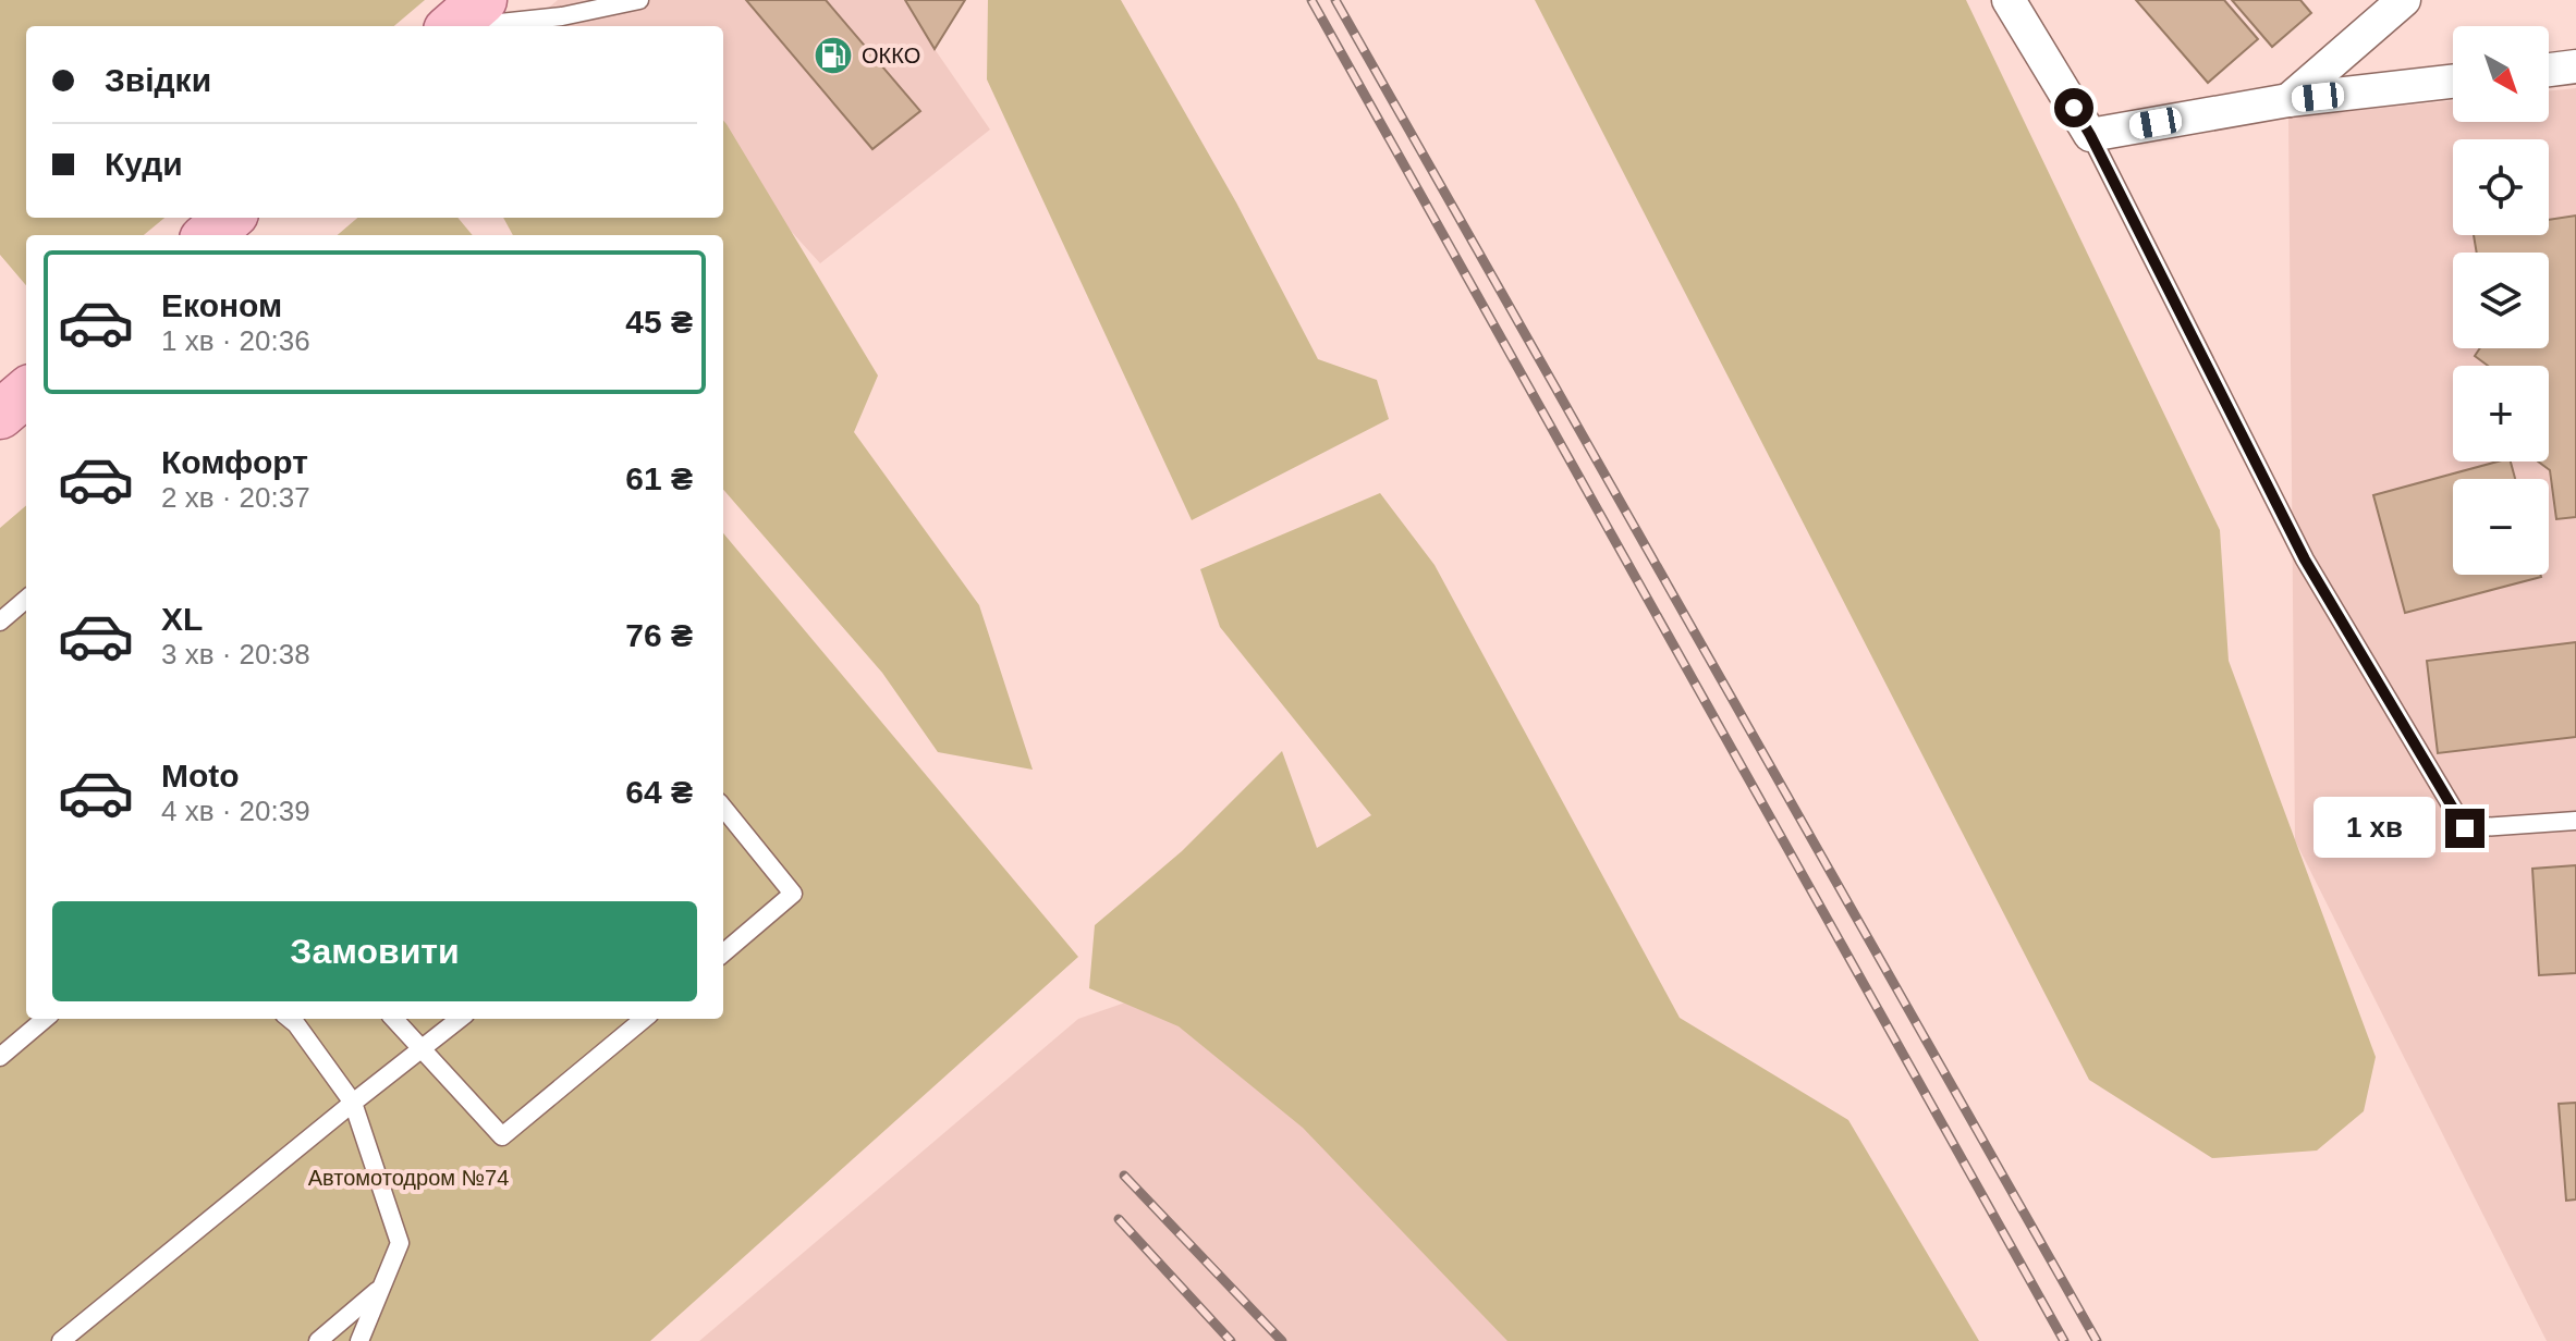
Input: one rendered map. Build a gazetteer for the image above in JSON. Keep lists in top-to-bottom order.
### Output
{
  "parks": ["Автомотодром №74"],
  "places": {
    "fuel station": ["ОККО"]
  },
  "north": "bottom right",
  "page": {
    "map_buttons": ["+", "−"],
    "banner": ["Звідки", "Куди"],
    "list": [
      {
        "name": "Економ",
        "note": "1 хв · 20:36",
        "value": "45 ₴"
      },
      {
        "name": "Комфорт",
        "note": "2 хв · 20:37",
        "value": "61 ₴"
      },
      {
        "name": "XL",
        "note": "3 хв · 20:38",
        "value": "76 ₴"
      },
      {
        "name": "Moto",
        "note": "4 хв · 20:39",
        "value": "64 ₴"
      }
    ],
    "bubble": "1 хв",
    "buttons": "Замовити"
  }
}
